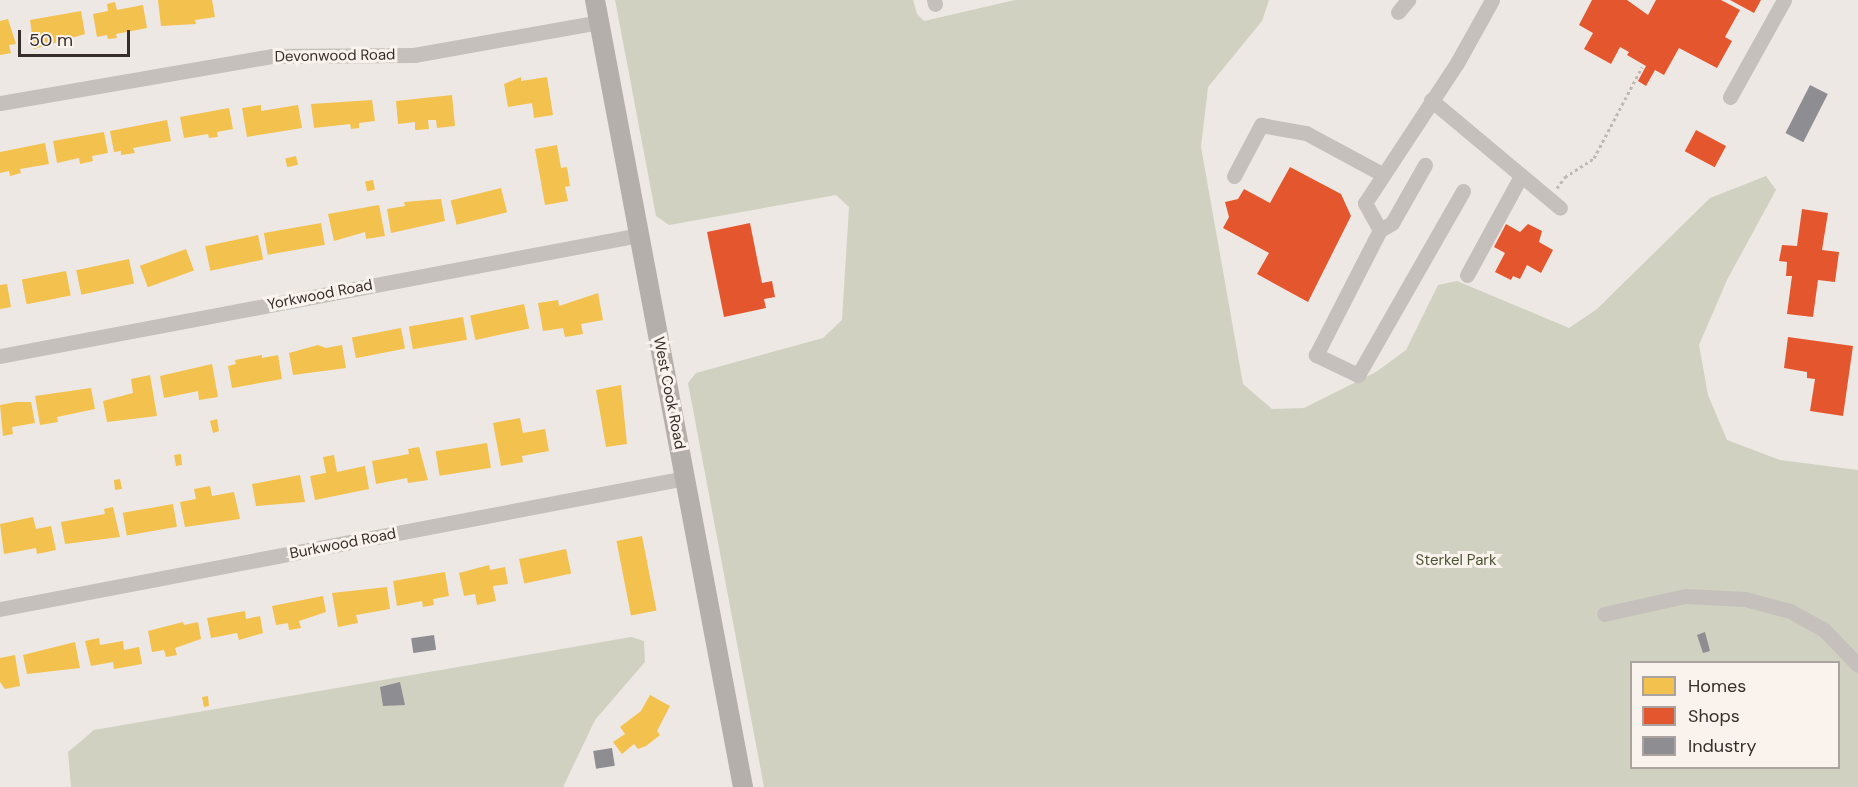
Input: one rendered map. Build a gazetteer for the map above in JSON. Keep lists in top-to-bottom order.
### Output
{
  "streets": {
    "main road": ["West Cook Road"],
    "street": ["Devonwood Road", "Yorkwood Road", "Burkwood Road"]
  },
  "crossings": [
    ["Devonwood Road", "West Cook Road"],
    ["Yorkwood Road", "West Cook Road"],
    ["West Cook Road", "Burkwood Road"]
  ],
  "parks": ["Sterkel Park"],
  "legend": ["Homes", "Shops", "Industry"],
  "scale_bar": "50 m"
}
